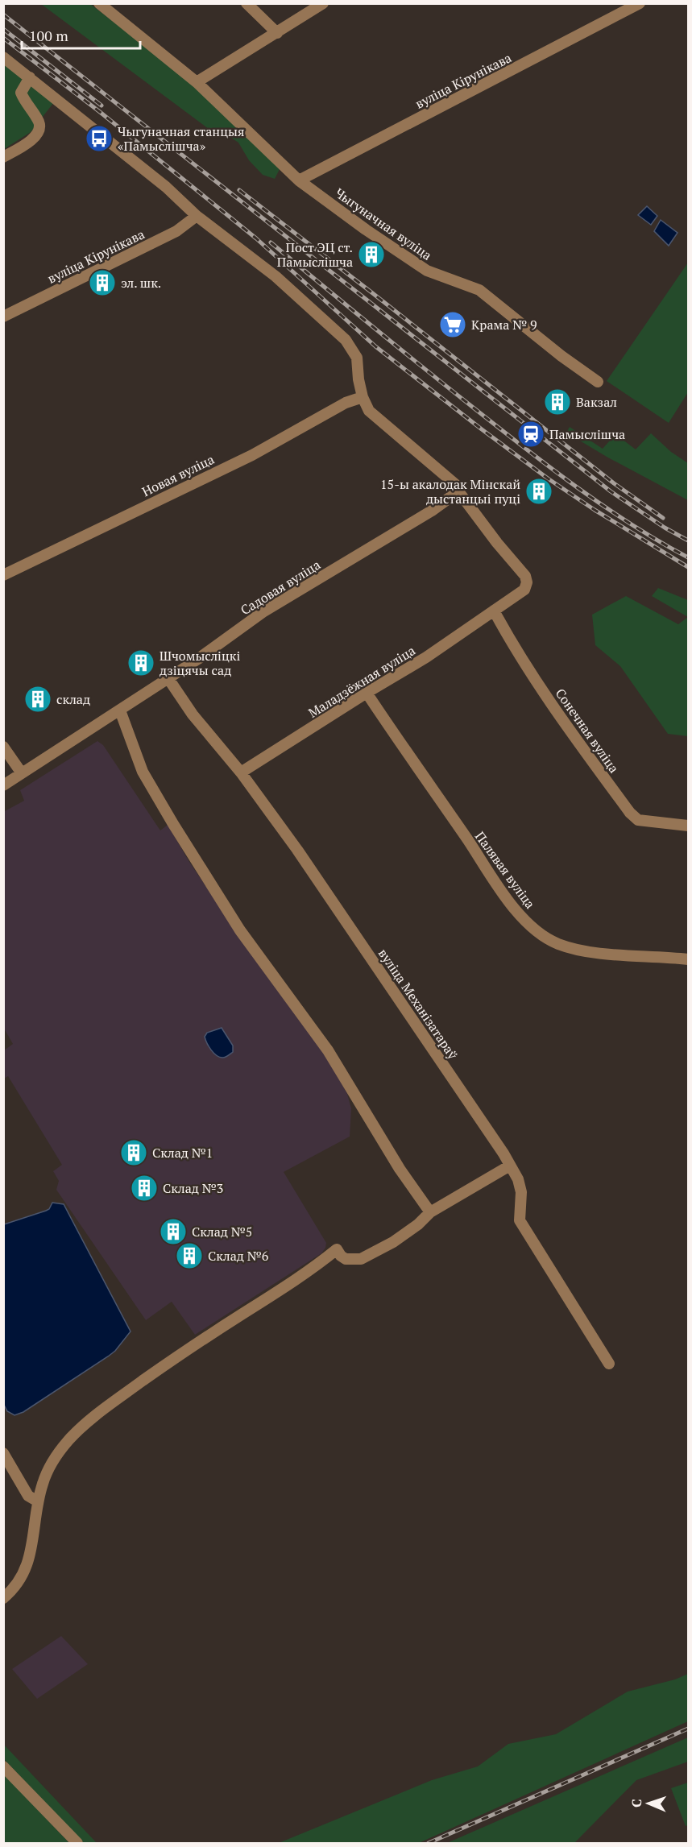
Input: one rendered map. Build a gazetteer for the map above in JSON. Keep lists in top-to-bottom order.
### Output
{
  "streets": {
    "street": [
      "вуліца Кірунікава",
      "Чыгуначная вуліца",
      "Новая вуліца",
      "Садовая вуліца",
      "Маладзёжная вуліца",
      "Сонечная вуліца",
      "Палявая вуліца",
      "вуліца Механізатараў"
    ]
  },
  "crossings": [
    ["вуліца Кірунікава", "Чыгуначная вуліца"],
    ["Садовая вуліца", "Маладзёжная вуліца"],
    ["Садовая вуліца", "вуліца Механізатараў"],
    ["Маладзёжная вуліца", "Сонечная вуліца"],
    ["Маладзёжная вуліца", "Палявая вуліца"],
    ["Маладзёжная вуліца", "вуліца Механізатараў"]
  ],
  "places": {
    "bus stop": ["Чыгуначная станцыя «Памыслішча»"],
    "building": [
      "Пост ЭЦ ст. Памыслішча",
      "эл. шк.",
      "Вакзал",
      "15-ы акалодак Мінскай дыстанцыі пуці",
      "Шчомысліцкі дзіцячы сад",
      "склад",
      "Склад №1",
      "Склад №3",
      "Склад №5",
      "Склад №6"
    ],
    "supermarket": ["Крама № 9"],
    "station": ["Памыслішча"]
  },
  "scale_bar": "100 m",
  "north": "left"
}
